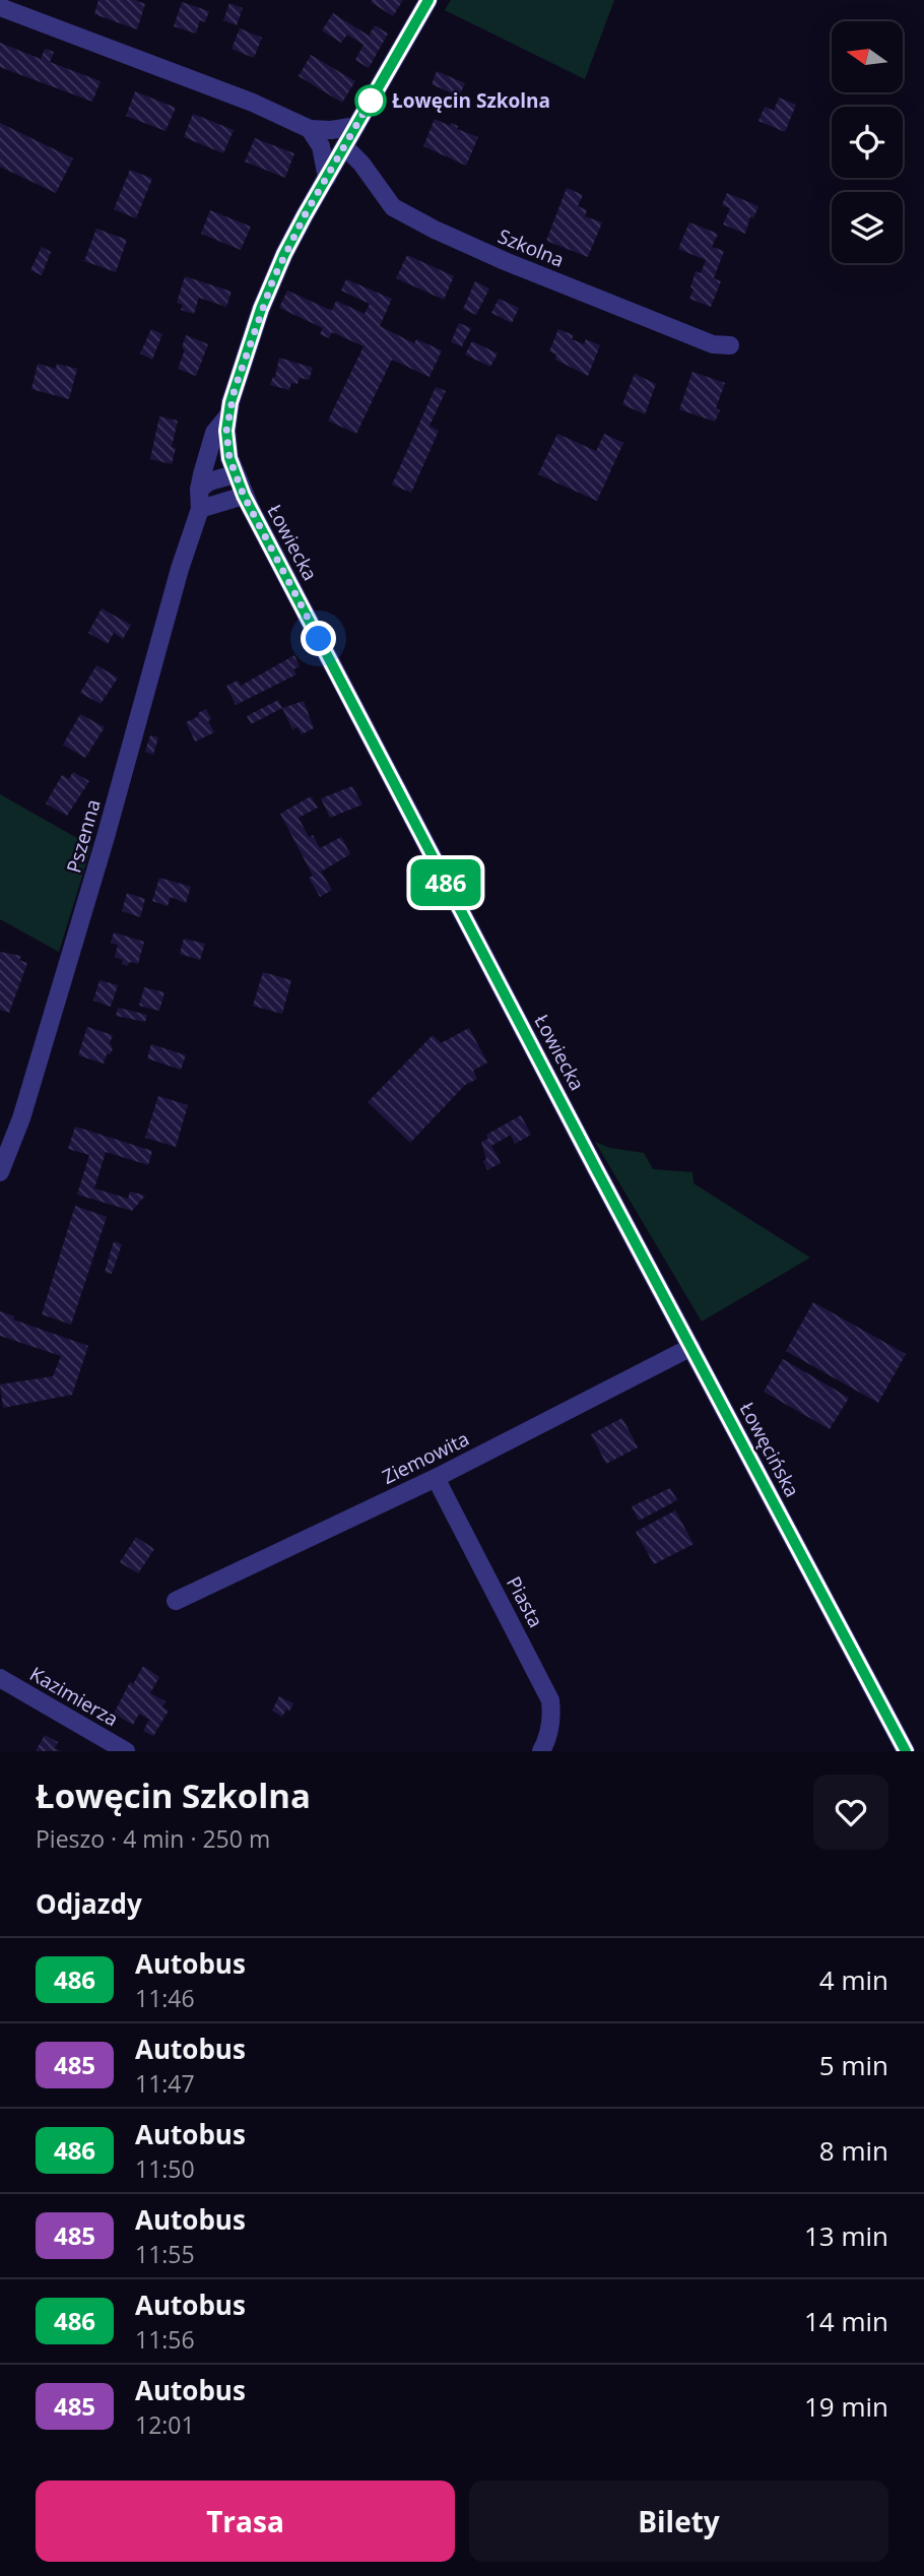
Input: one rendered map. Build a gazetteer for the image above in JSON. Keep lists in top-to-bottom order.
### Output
{
  "streets": {
    "street": [
      "Szkolna",
      "Łowiecka",
      "Pszenna",
      "Łowęcińska",
      "Ziemowita",
      "Piasta",
      "Kazimierza"
    ]
  },
  "crossings": [
    ["Szkolna", "Łowiecka"],
    ["Łowiecka", "Pszenna"],
    ["Łowiecka", "Łowęcińska"],
    ["Łowęcińska", "Ziemowita"],
    ["Ziemowita", "Piasta"]
  ],
  "places": ["Łowęcin Szkolna"],
  "lines": ["bus line 486"],
  "north": "left",
  "page": {
    "on_map": "486",
    "heading": [
      ["Łowęcin Szkolna", "Pieszo · 4 min · 250 m"],
      "Odjazdy"
    ],
    "list": [
      {
        "mark": "486",
        "name": "Autobus",
        "note": "11:46",
        "value": "4 min"
      },
      {
        "mark": "485",
        "name": "Autobus",
        "note": "11:47",
        "value": "5 min"
      },
      {
        "mark": "486",
        "name": "Autobus",
        "note": "11:50",
        "value": "8 min"
      },
      {
        "mark": "485",
        "name": "Autobus",
        "note": "11:55",
        "value": "13 min"
      },
      {
        "mark": "486",
        "name": "Autobus",
        "note": "11:56",
        "value": "14 min"
      },
      {
        "mark": "485",
        "name": "Autobus",
        "note": "12:01",
        "value": "19 min"
      }
    ],
    "buttons": ["Trasa", "Bilety"]
  }
}
